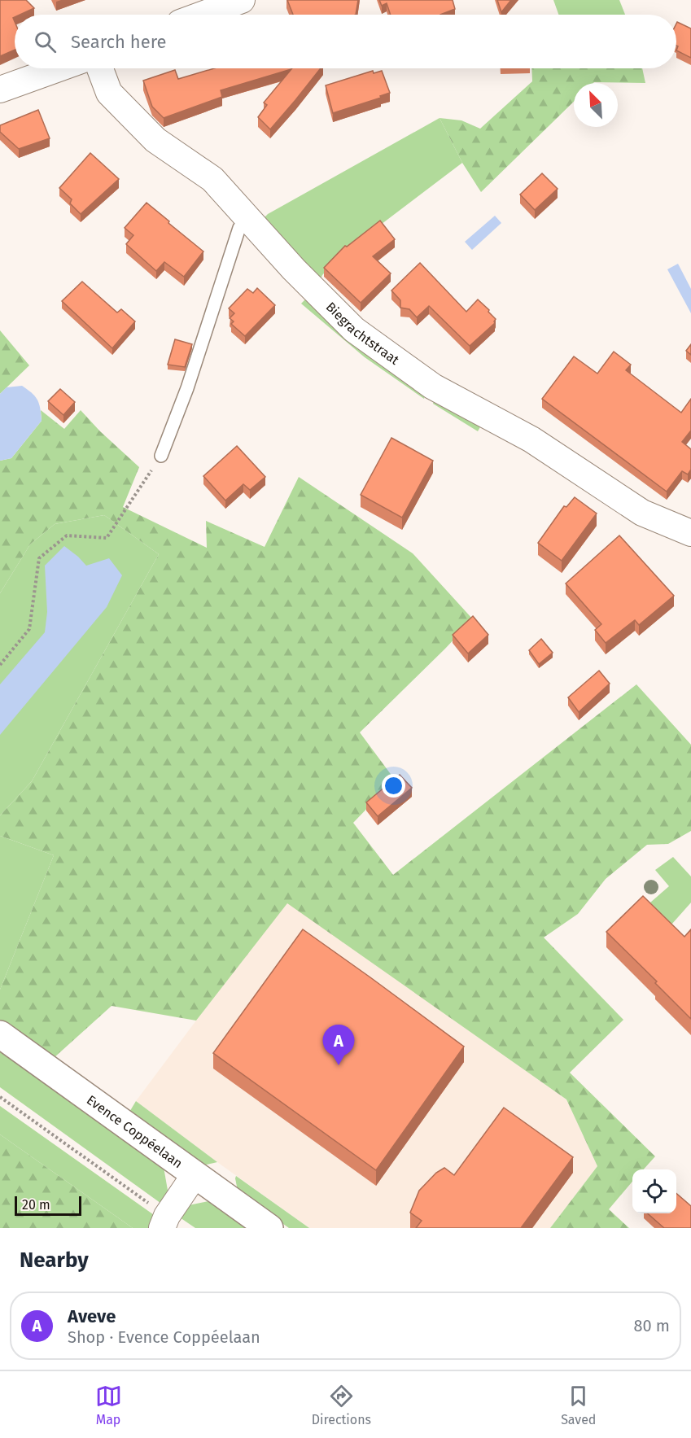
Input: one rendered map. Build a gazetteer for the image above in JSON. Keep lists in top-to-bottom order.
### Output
{
  "streets": {
    "street": ["Biegrachtstraat", "Evence Coppéelaan"]
  },
  "scale_bar": "20 m",
  "north": "top left",
  "page": {
    "search": "Search here",
    "pins": "A",
    "scale": "20 m",
    "heading": "Nearby",
    "list": [
      {
        "mark": "A",
        "name": "Aveve",
        "note": "Shop · Evence Coppéelaan",
        "value": "80 m"
      }
    ],
    "nav": ["Map", "Directions", "Saved"]
  }
}
